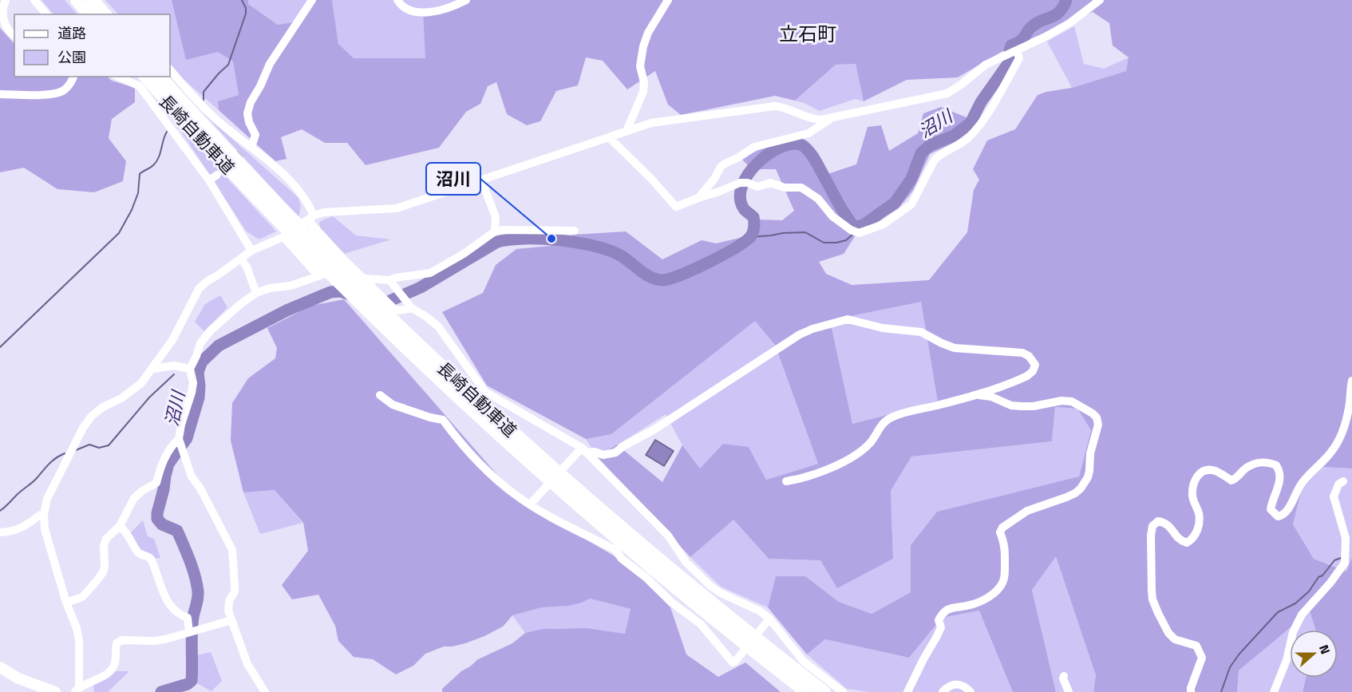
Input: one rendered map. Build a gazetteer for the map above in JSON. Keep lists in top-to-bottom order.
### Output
{
  "streets": {
    "highway": ["長崎自動車道"]
  },
  "districts": ["立石町"],
  "water": ["沼川"],
  "places": ["沼川"],
  "legend": ["道路", "公園"],
  "north": "right"
}
